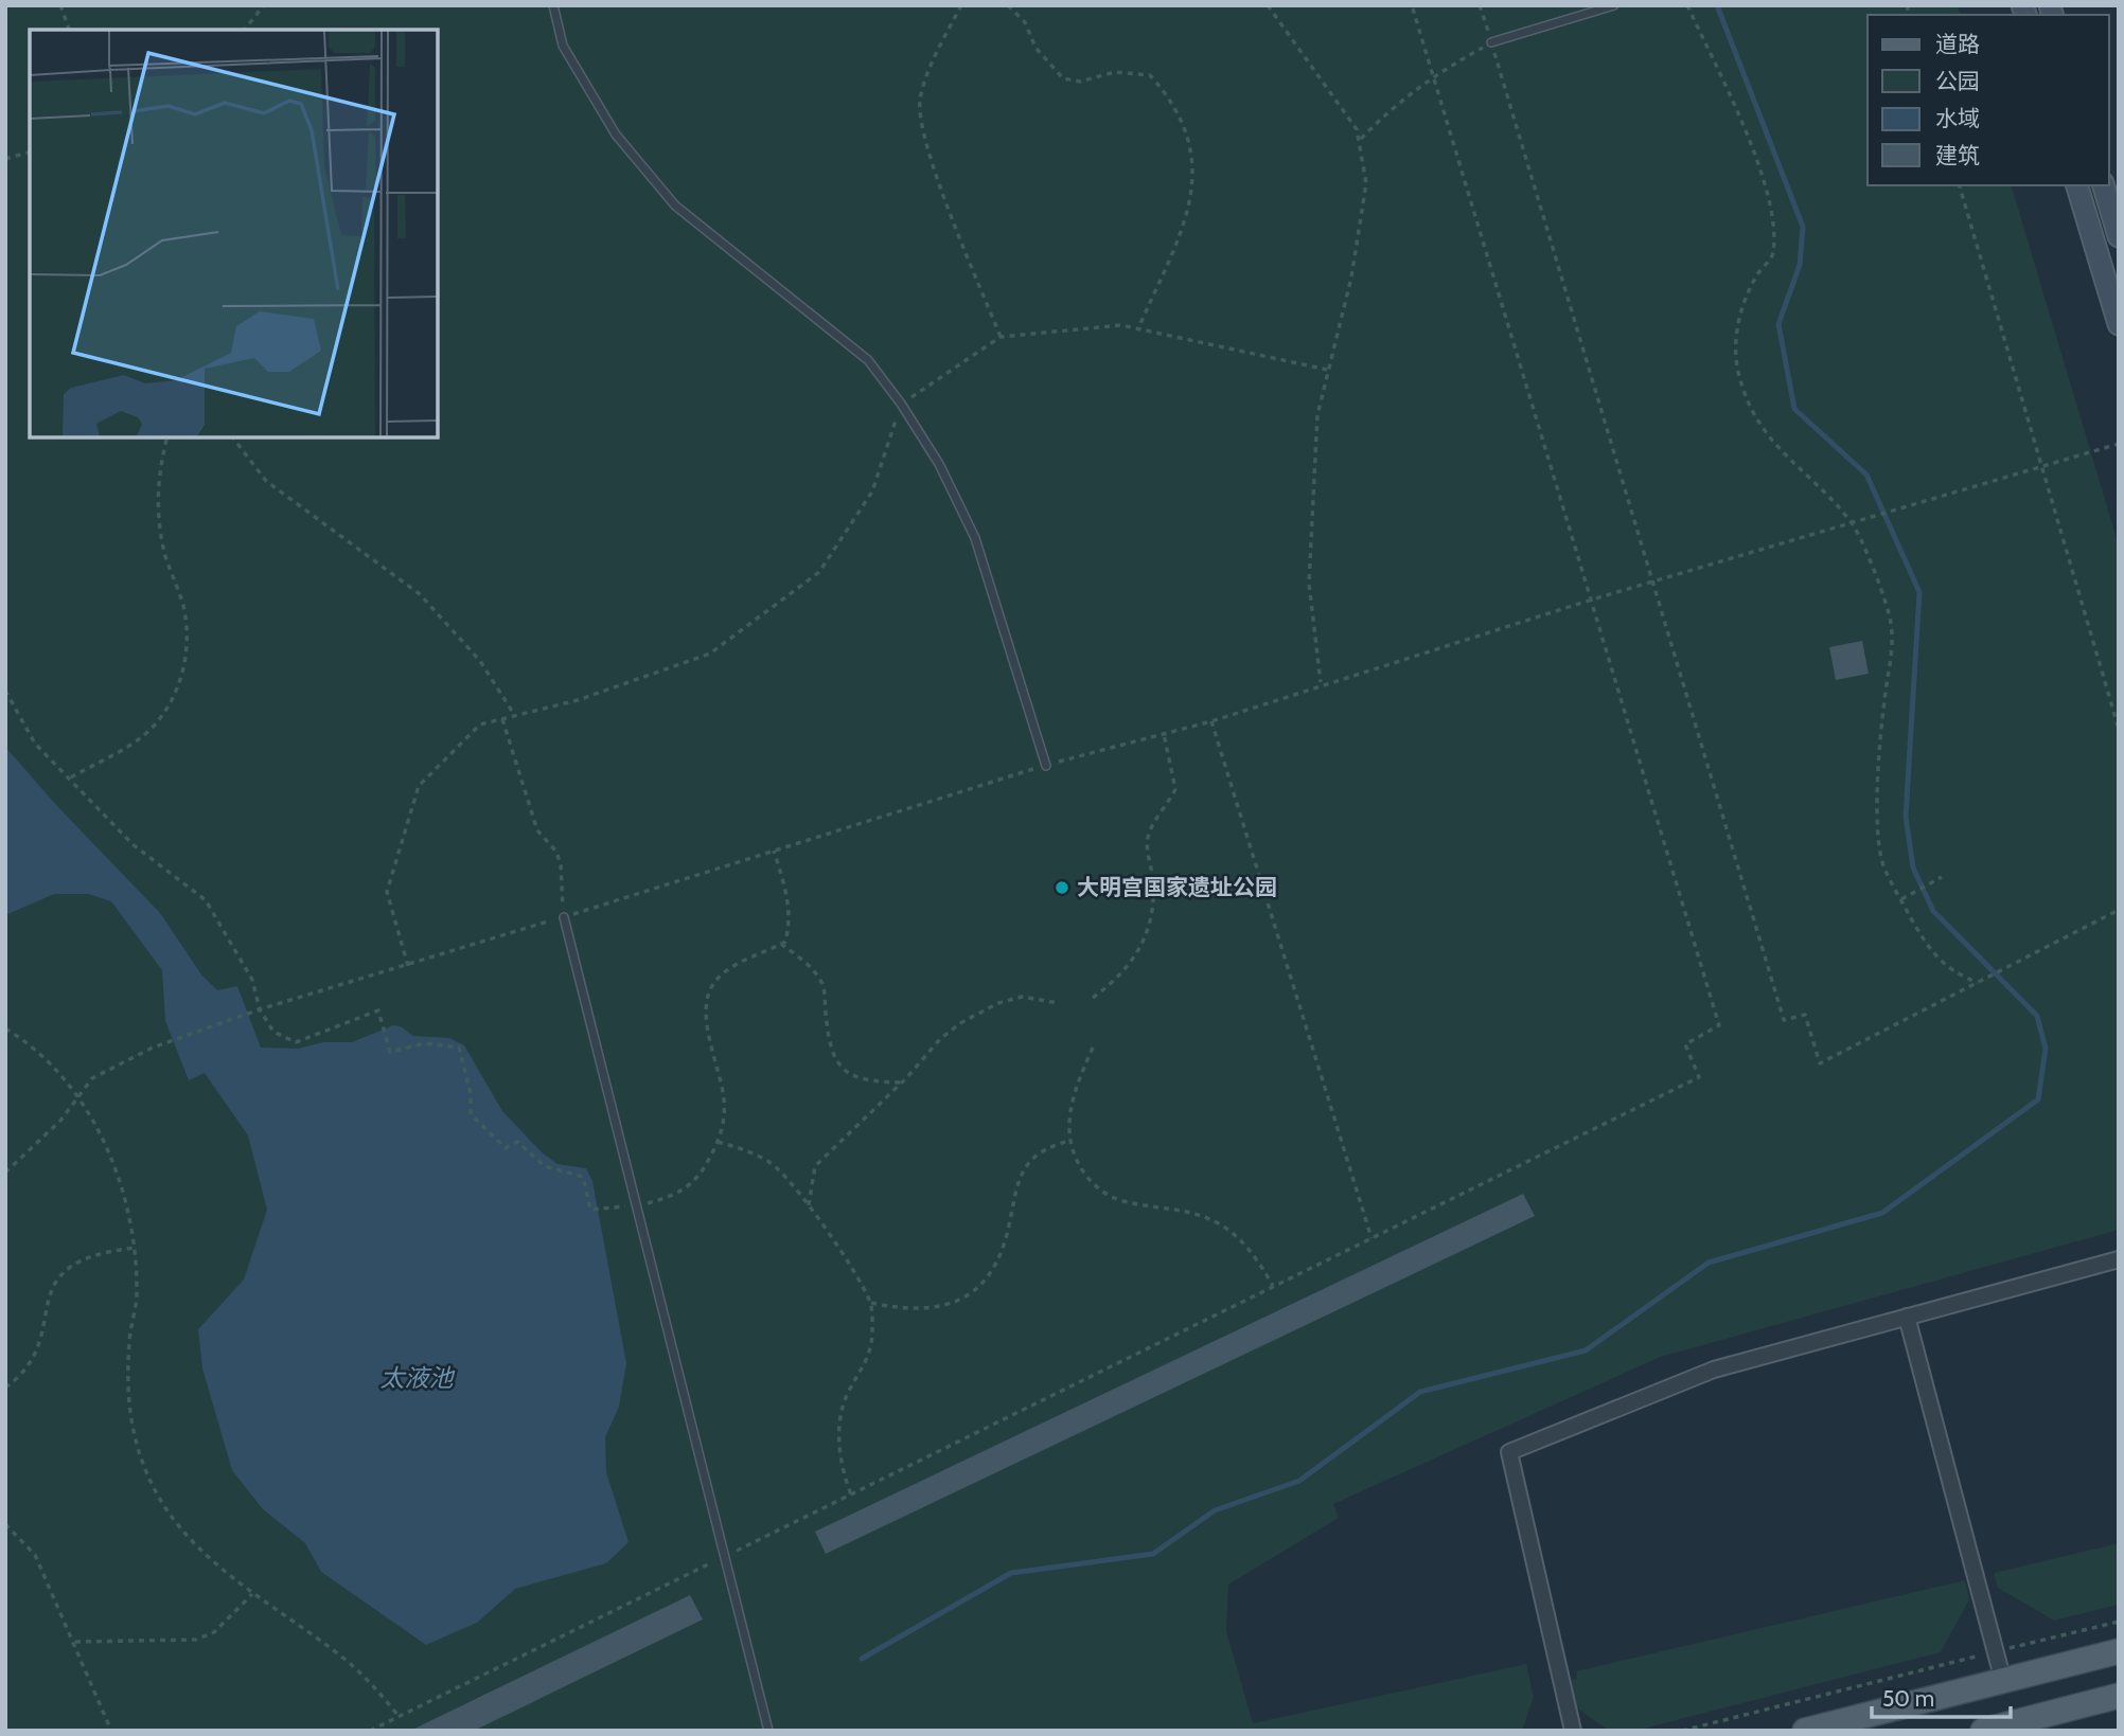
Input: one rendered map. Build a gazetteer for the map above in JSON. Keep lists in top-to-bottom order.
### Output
{
  "water": ["太液池"],
  "places": ["大明宫国家遗址公园"],
  "legend": [
    "道路",
    "公园",
    "水域",
    "建筑"
  ],
  "scale_bar": "50 m"
}
